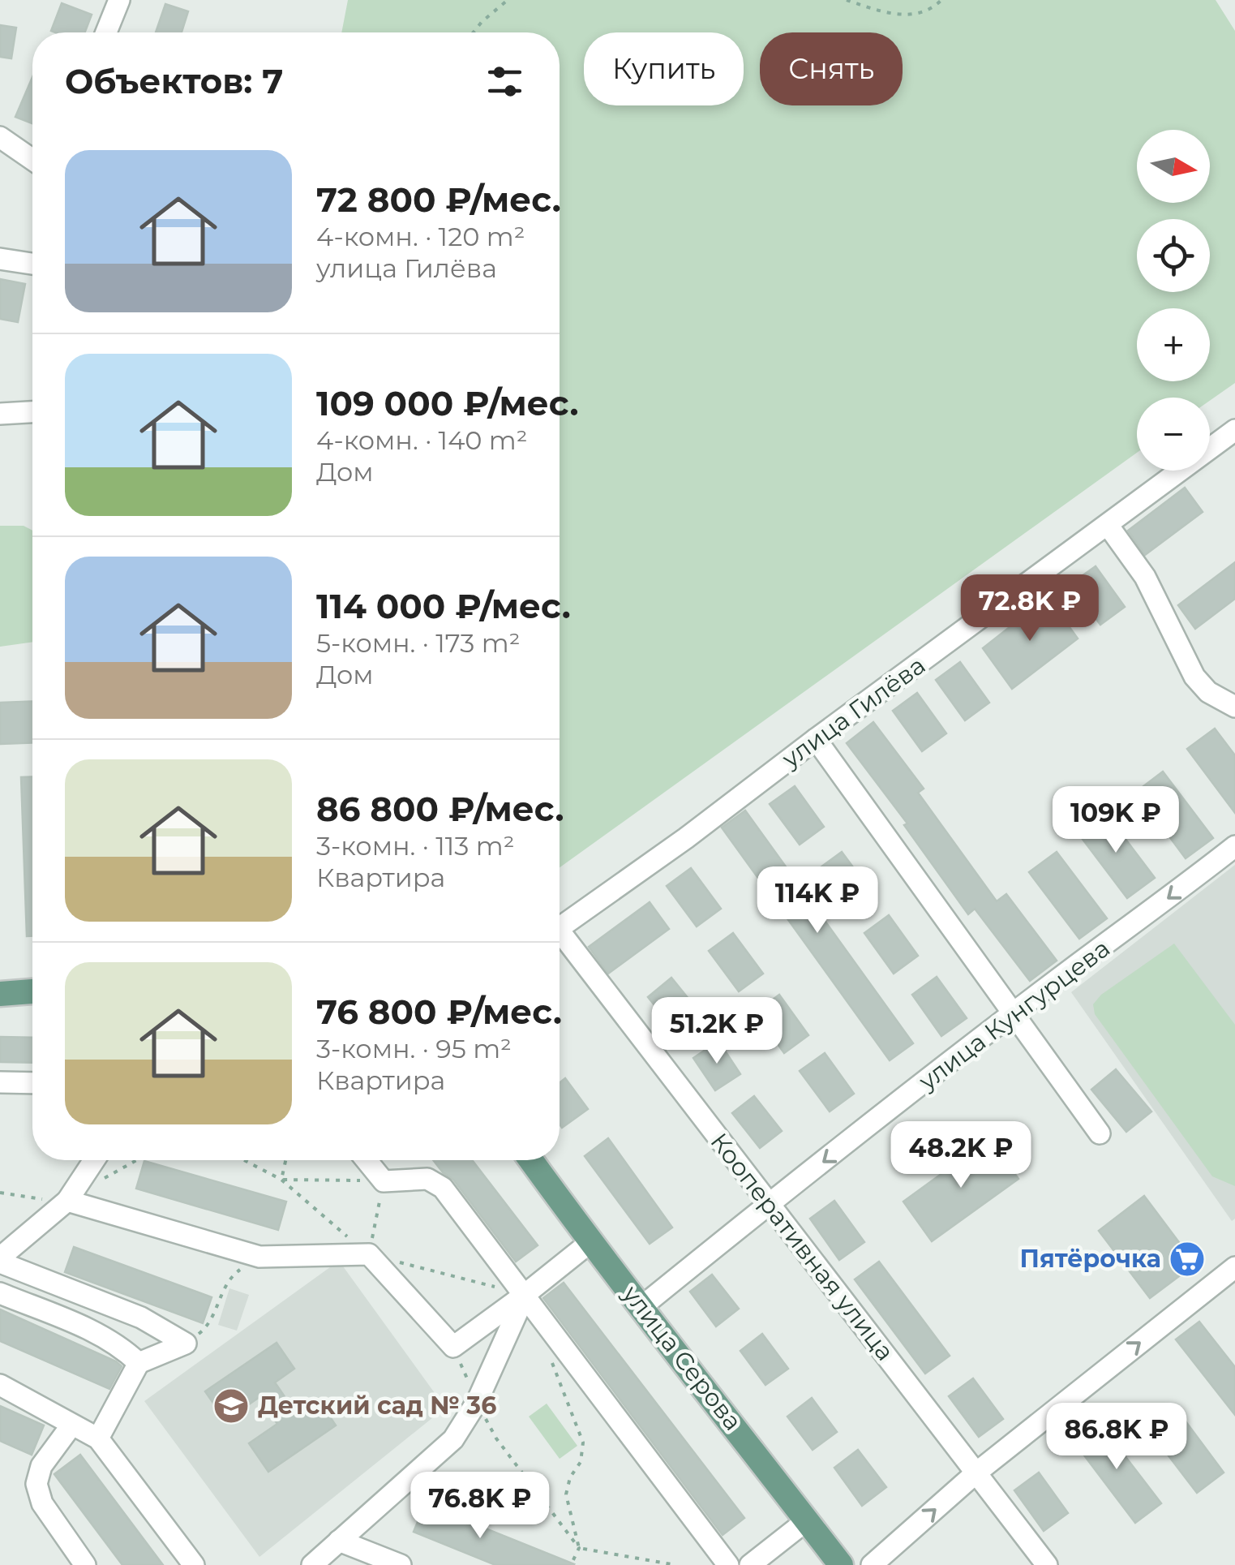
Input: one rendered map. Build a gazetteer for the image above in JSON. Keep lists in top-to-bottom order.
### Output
{
  "streets": {
    "main road": ["улица Серова"],
    "street": ["улица Гилёва", "улица Кунгурцева", "Кооперативная улица"]
  },
  "crossings": [
    ["улица Кунгурцева", "Кооперативная улица"],
    ["улица Кунгурцева", "улица Серова"]
  ],
  "one_way": ["улица Кунгурцева"],
  "places": {
    "supermarket": ["Пятёрочка"],
    "school or university": ["Детский сад № 36"]
  },
  "north": "right",
  "page": {
    "chip": ["Купить", "Снять"],
    "heading": "Объектов: 7",
    "map_buttons": ["+", "−"],
    "list": [
      {
        "name": "72 800 ₽/мес.",
        "note": "4-комн. · 120 m² · улица Гилёва"
      },
      {
        "name": "109 000 ₽/мес.",
        "note": "4-комн. · 140 m² · Дом"
      },
      {
        "name": "114 000 ₽/мес.",
        "note": "5-комн. · 173 m² · Дом"
      },
      {
        "name": "86 800 ₽/мес.",
        "note": "3-комн. · 113 m² · Квартира"
      },
      {
        "name": "76 800 ₽/мес.",
        "note": "3-комн. · 95 m² · Квартира"
      }
    ],
    "price": [
      "72.8K ₽",
      "109K ₽",
      "114K ₽",
      "51.2K ₽",
      "48.2K ₽",
      "86.8K ₽",
      "76.8K ₽"
    ]
  }
}
